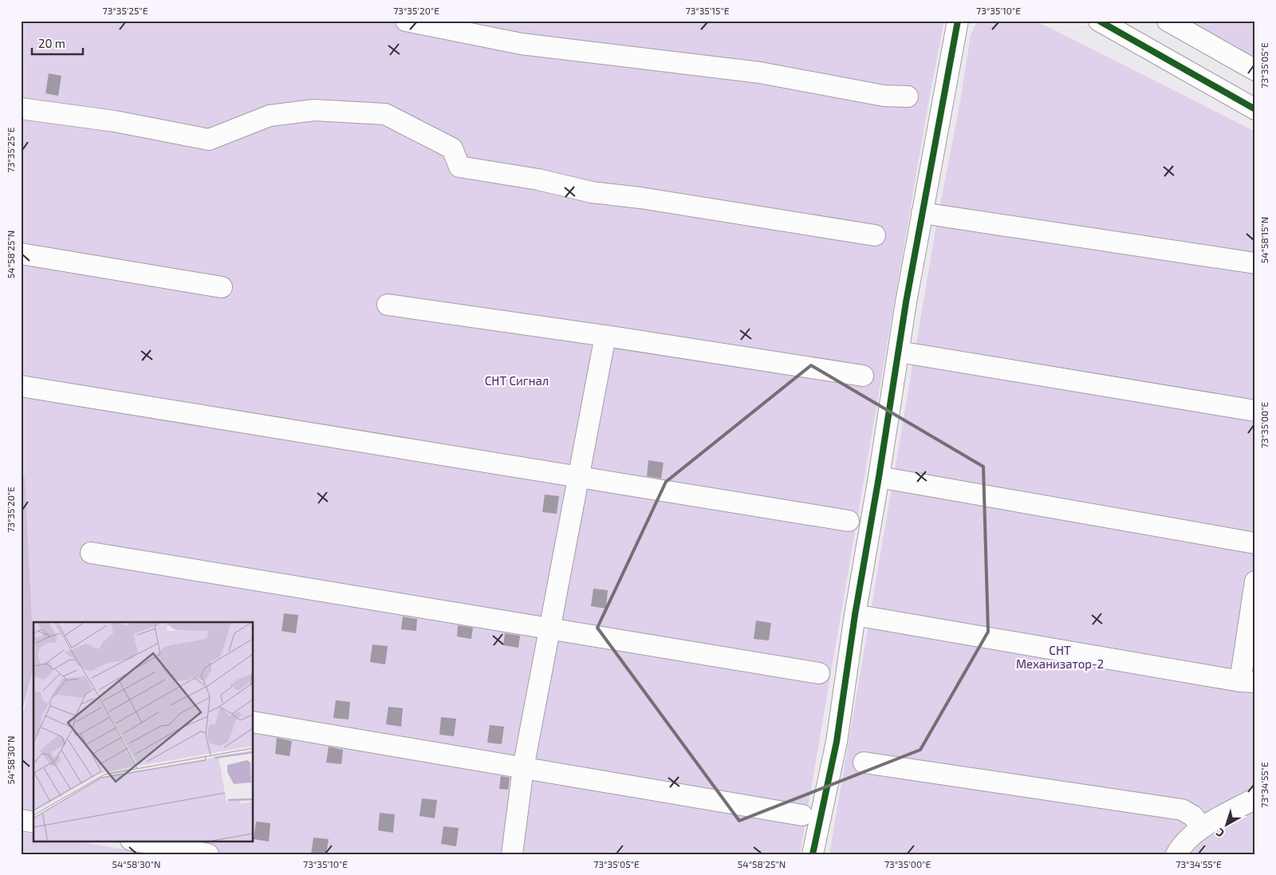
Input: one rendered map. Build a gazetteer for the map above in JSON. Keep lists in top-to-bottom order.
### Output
{
  "parks": ["СНТ Сигнал", "СНТ Механизатор-2"],
  "scale_bar": "20 m",
  "north": "bottom left",
  "coordinates": [
    "73°35'25\"E",
    "73°35'20\"E",
    "73°35'15\"E",
    "73°35'10\"E",
    "73°35'05\"E",
    "54°58'15\"N",
    "54°58'25\"N",
    "73°35'00\"E",
    "54°58'30\"N",
    "73°34'55\"E"
  ]
}
